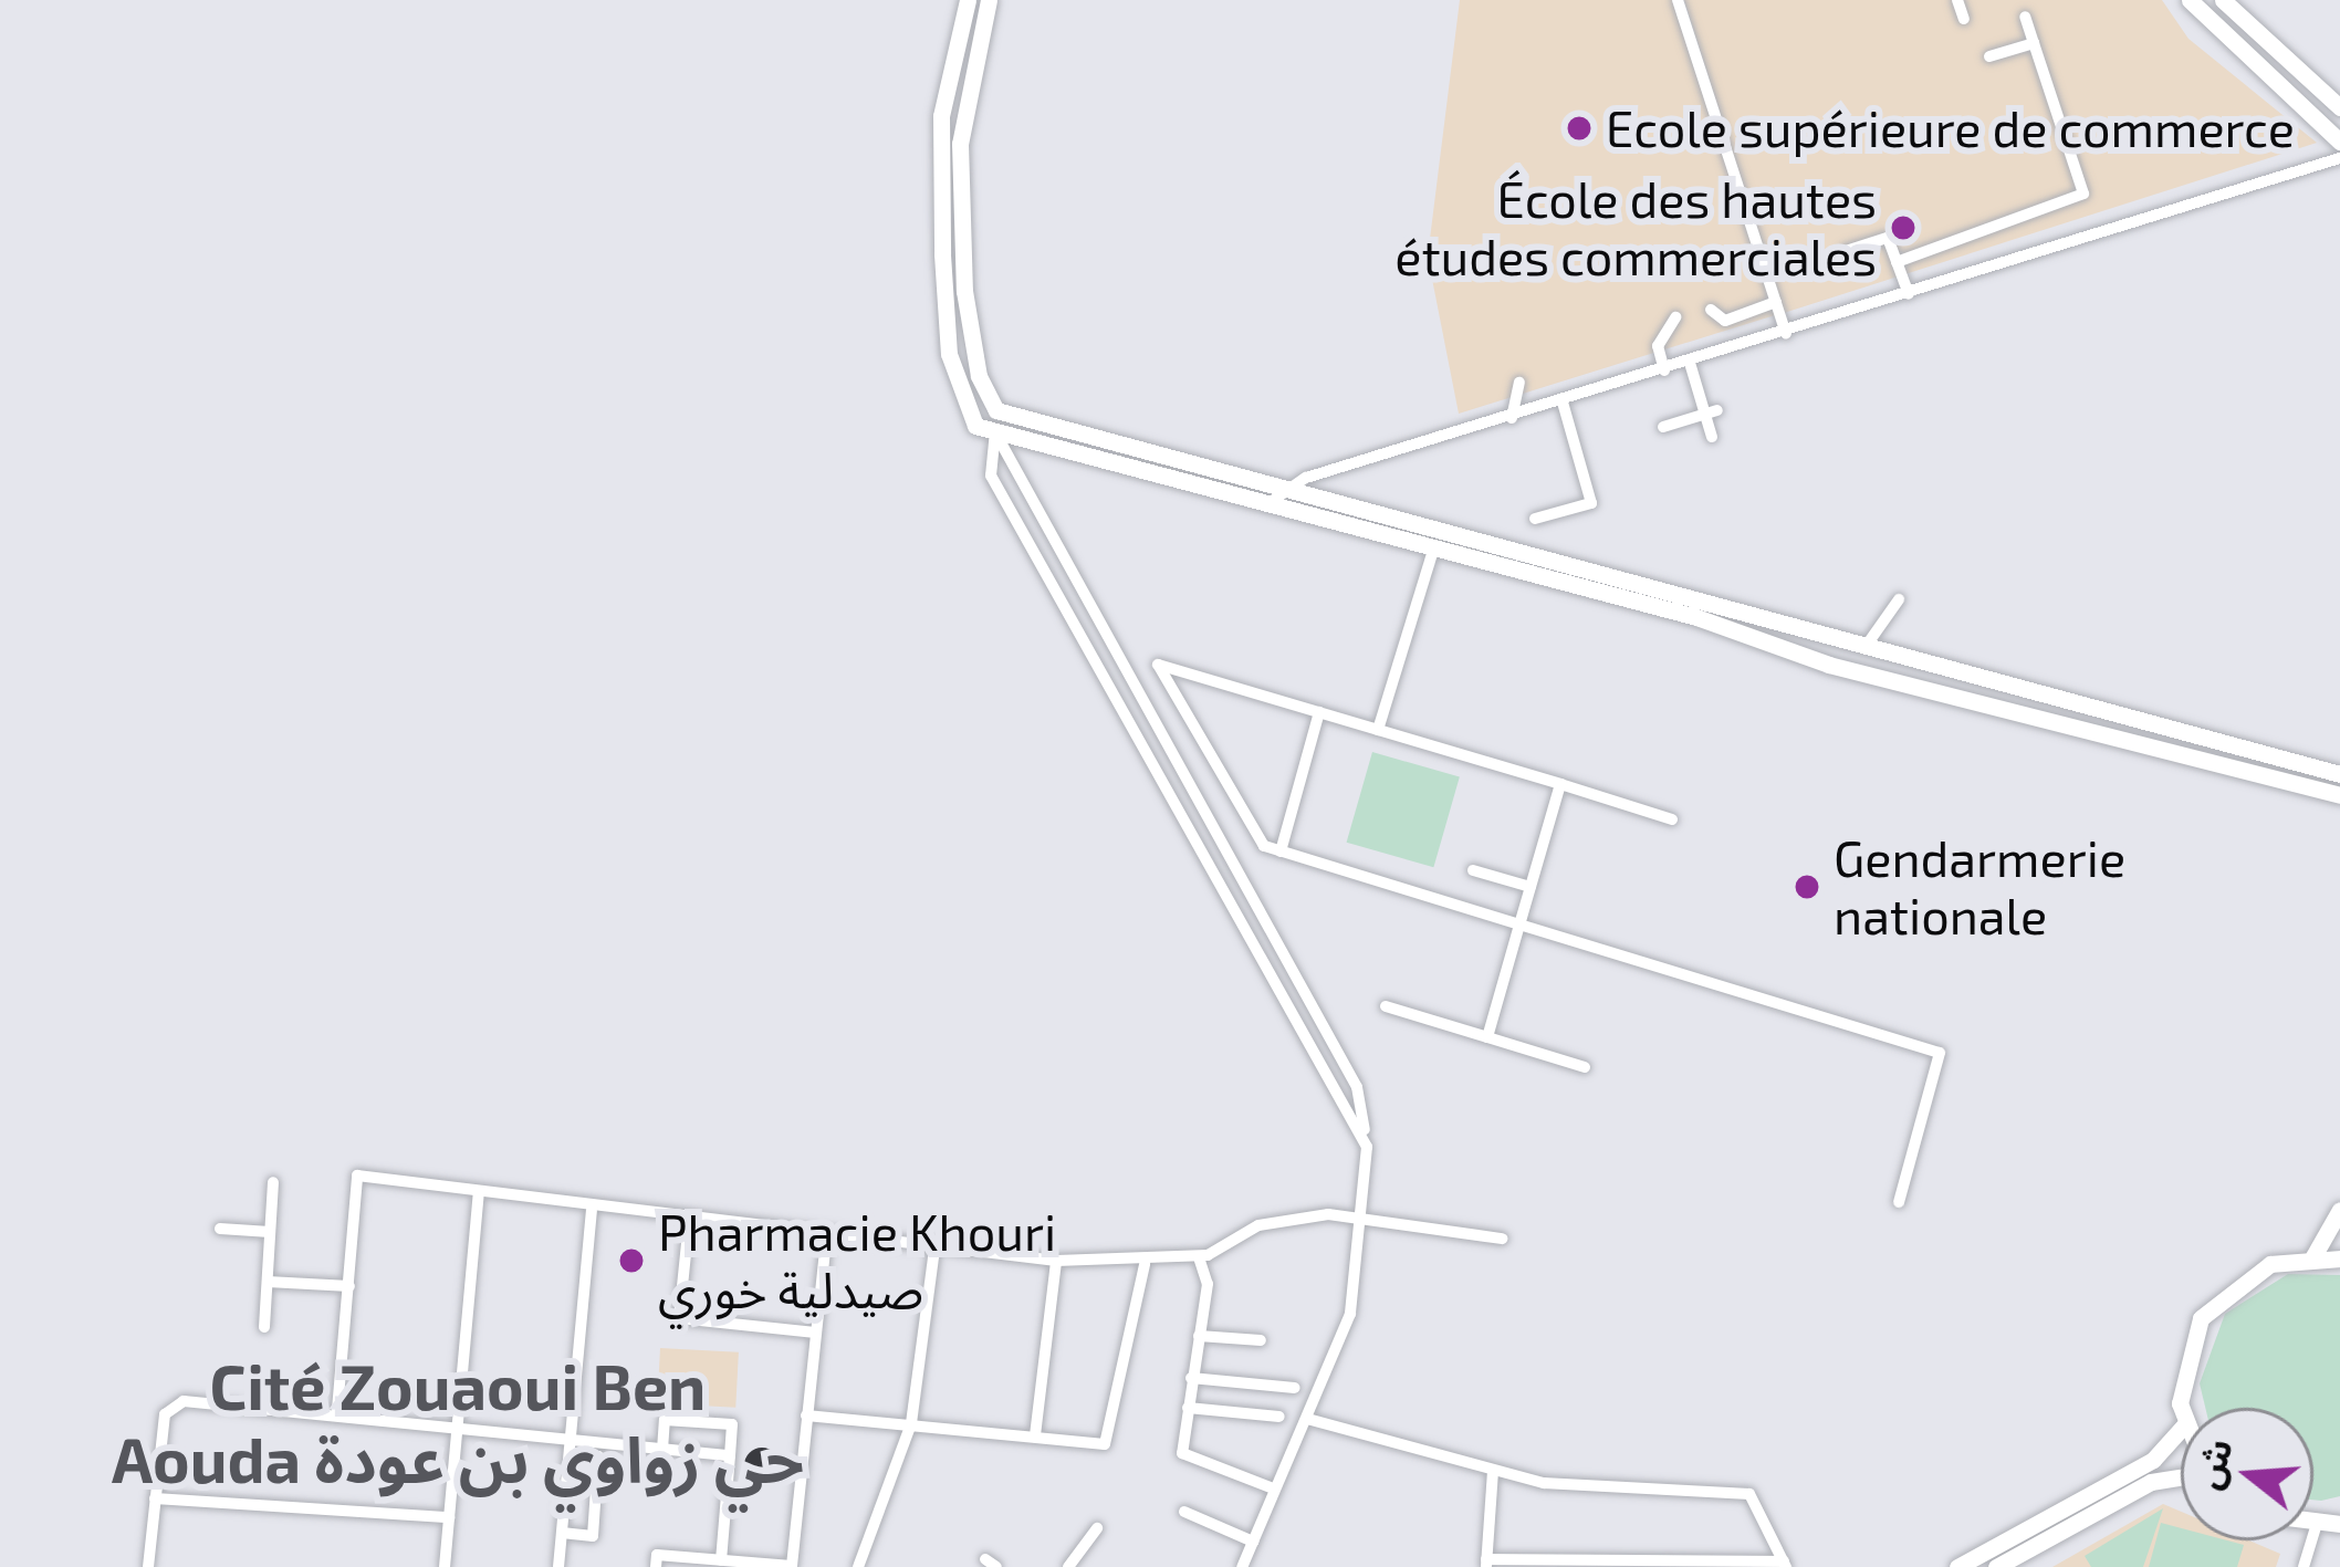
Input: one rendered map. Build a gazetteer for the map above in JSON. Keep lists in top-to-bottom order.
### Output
{
  "districts": ["Cité Zouaoui Ben Aouda حي زواوي بن عودة"],
  "places": [
    "Ecole supérieure de commerce",
    "École des hautes études commerciales",
    "Gendarmerie nationale",
    "Pharmacie Khouri صيدلية خوري"
  ],
  "north": "left"
}
